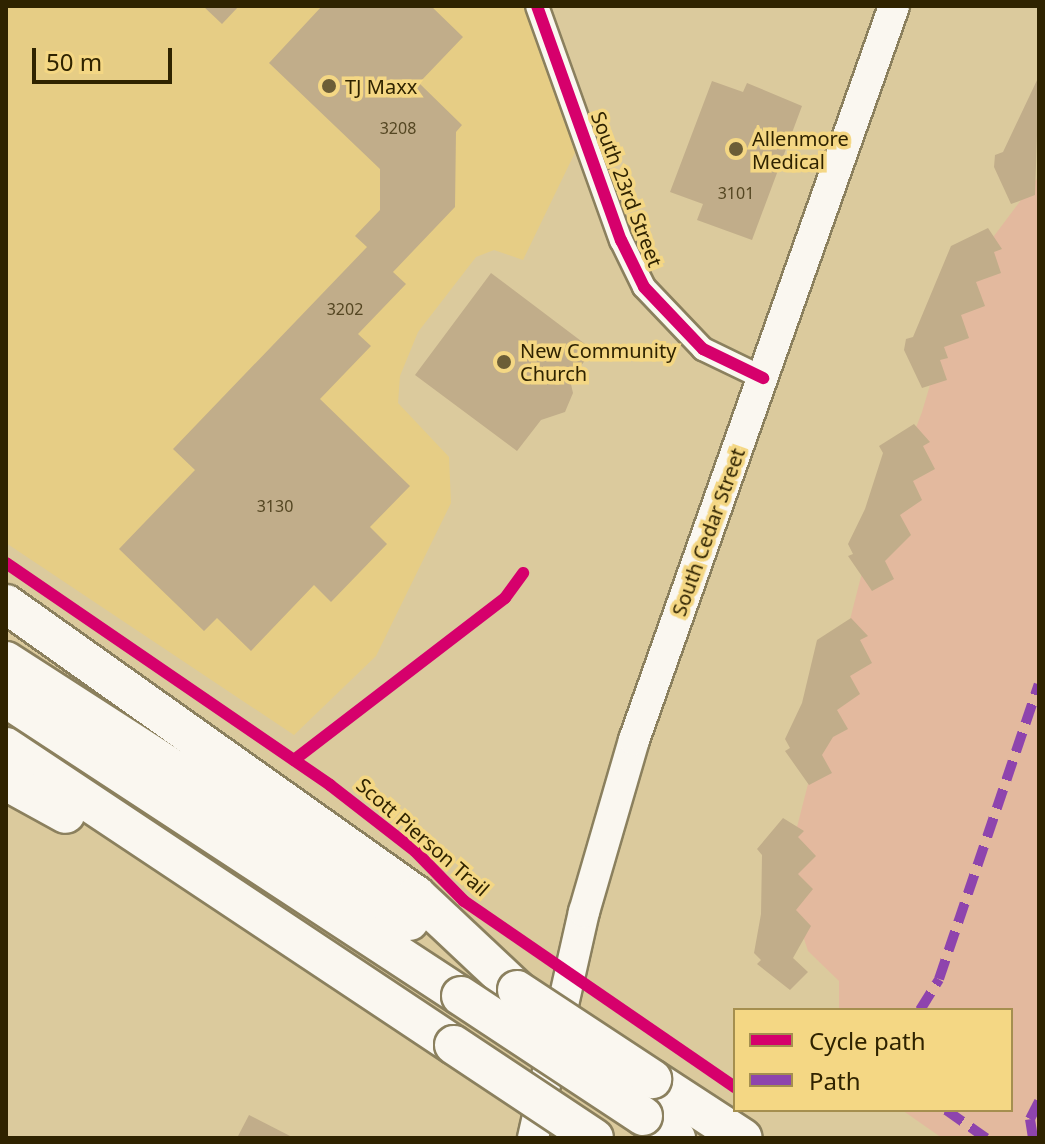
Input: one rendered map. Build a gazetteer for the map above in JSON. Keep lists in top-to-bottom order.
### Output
{
  "streets": {
    "main road": ["South Cedar Street"],
    "street": ["South 23rd Street"],
    "cycle path": ["Scott Pierson Trail"]
  },
  "crossings": [
    ["South 23rd Street", "South Cedar Street"]
  ],
  "places": ["TJ Maxx", "Allenmore Medical", "New Community Church"],
  "house_numbers": [
    "3208",
    "3101",
    "3202",
    "3130"
  ],
  "legend": ["Cycle path", "Path"],
  "scale_bar": "50 m"
}
